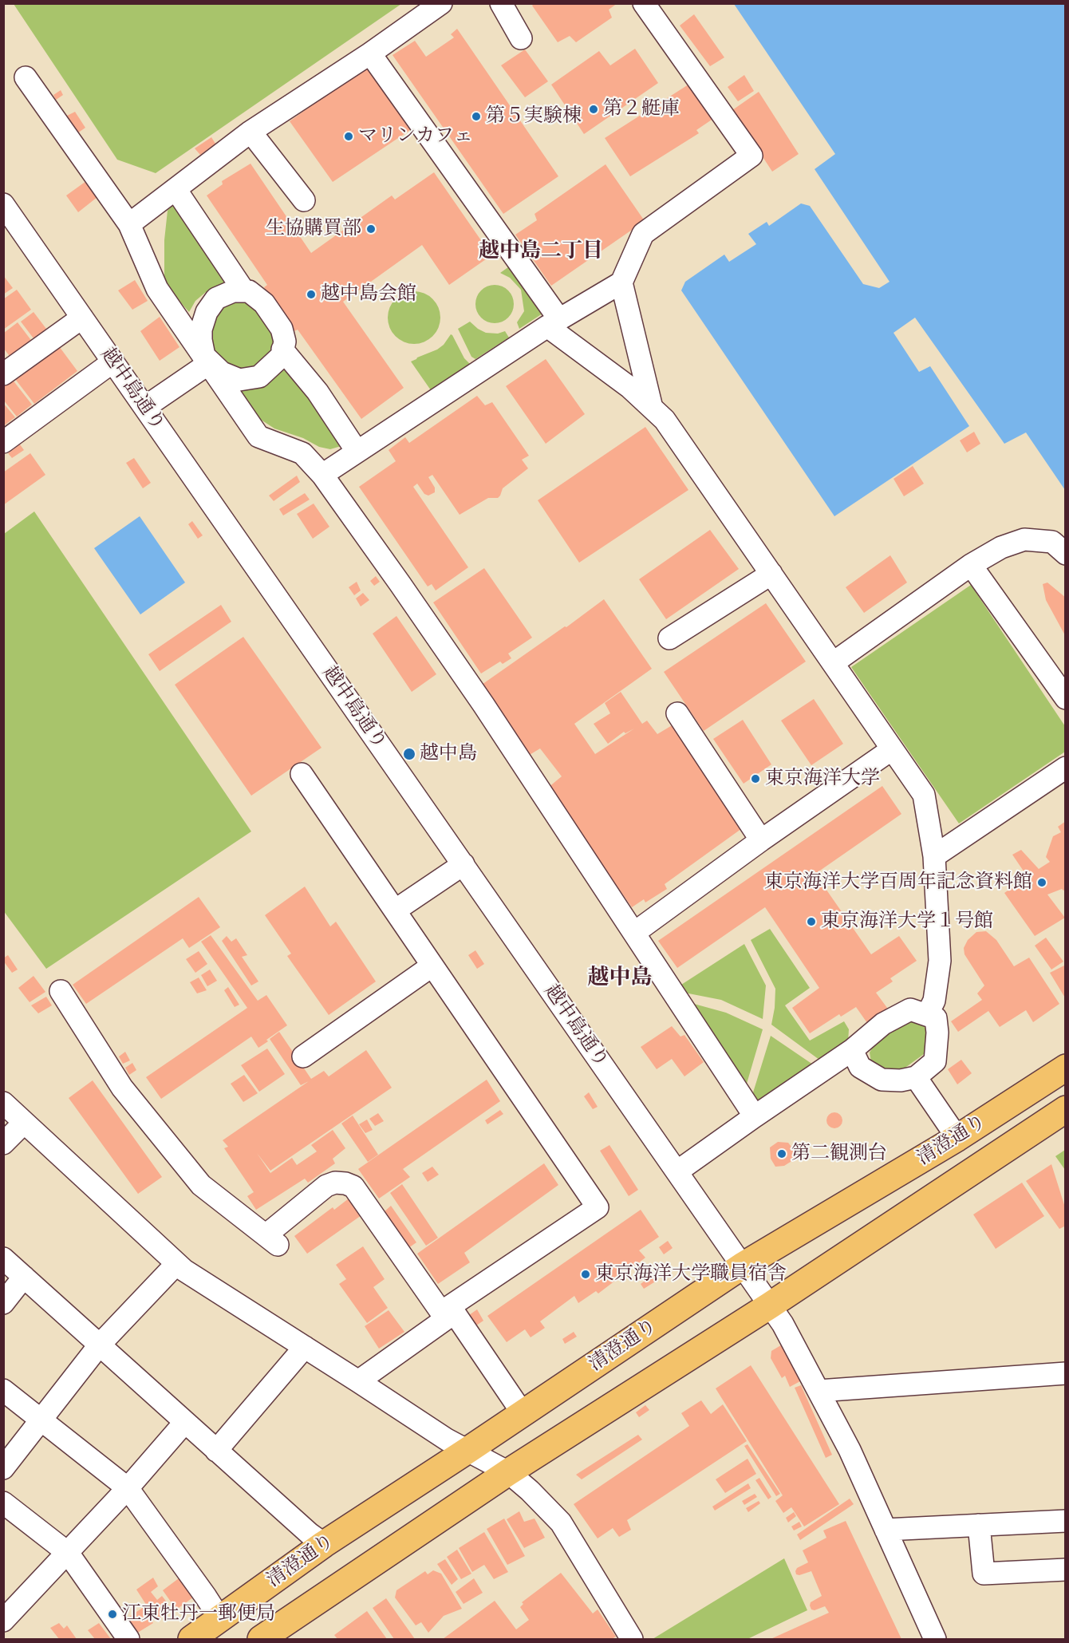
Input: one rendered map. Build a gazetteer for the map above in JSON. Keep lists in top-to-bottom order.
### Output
{
  "streets": {
    "main road": ["清澄通り"],
    "street": ["越中島通り"]
  },
  "crossings": [
    ["越中島通り", "清澄通り"]
  ],
  "districts": ["越中島二丁目", "越中島"],
  "places": [
    "第２艇庫",
    "第５実験棟",
    "マリンカフェ",
    "生協購買部",
    "越中島会館",
    "越中島",
    "東京海洋大学",
    "東京海洋大学百周年記念資料館",
    "東京海洋大学１号館",
    "第二観測台",
    "東京海洋大学職員宿舎",
    "江東牡丹一郵便局"
  ]
}
